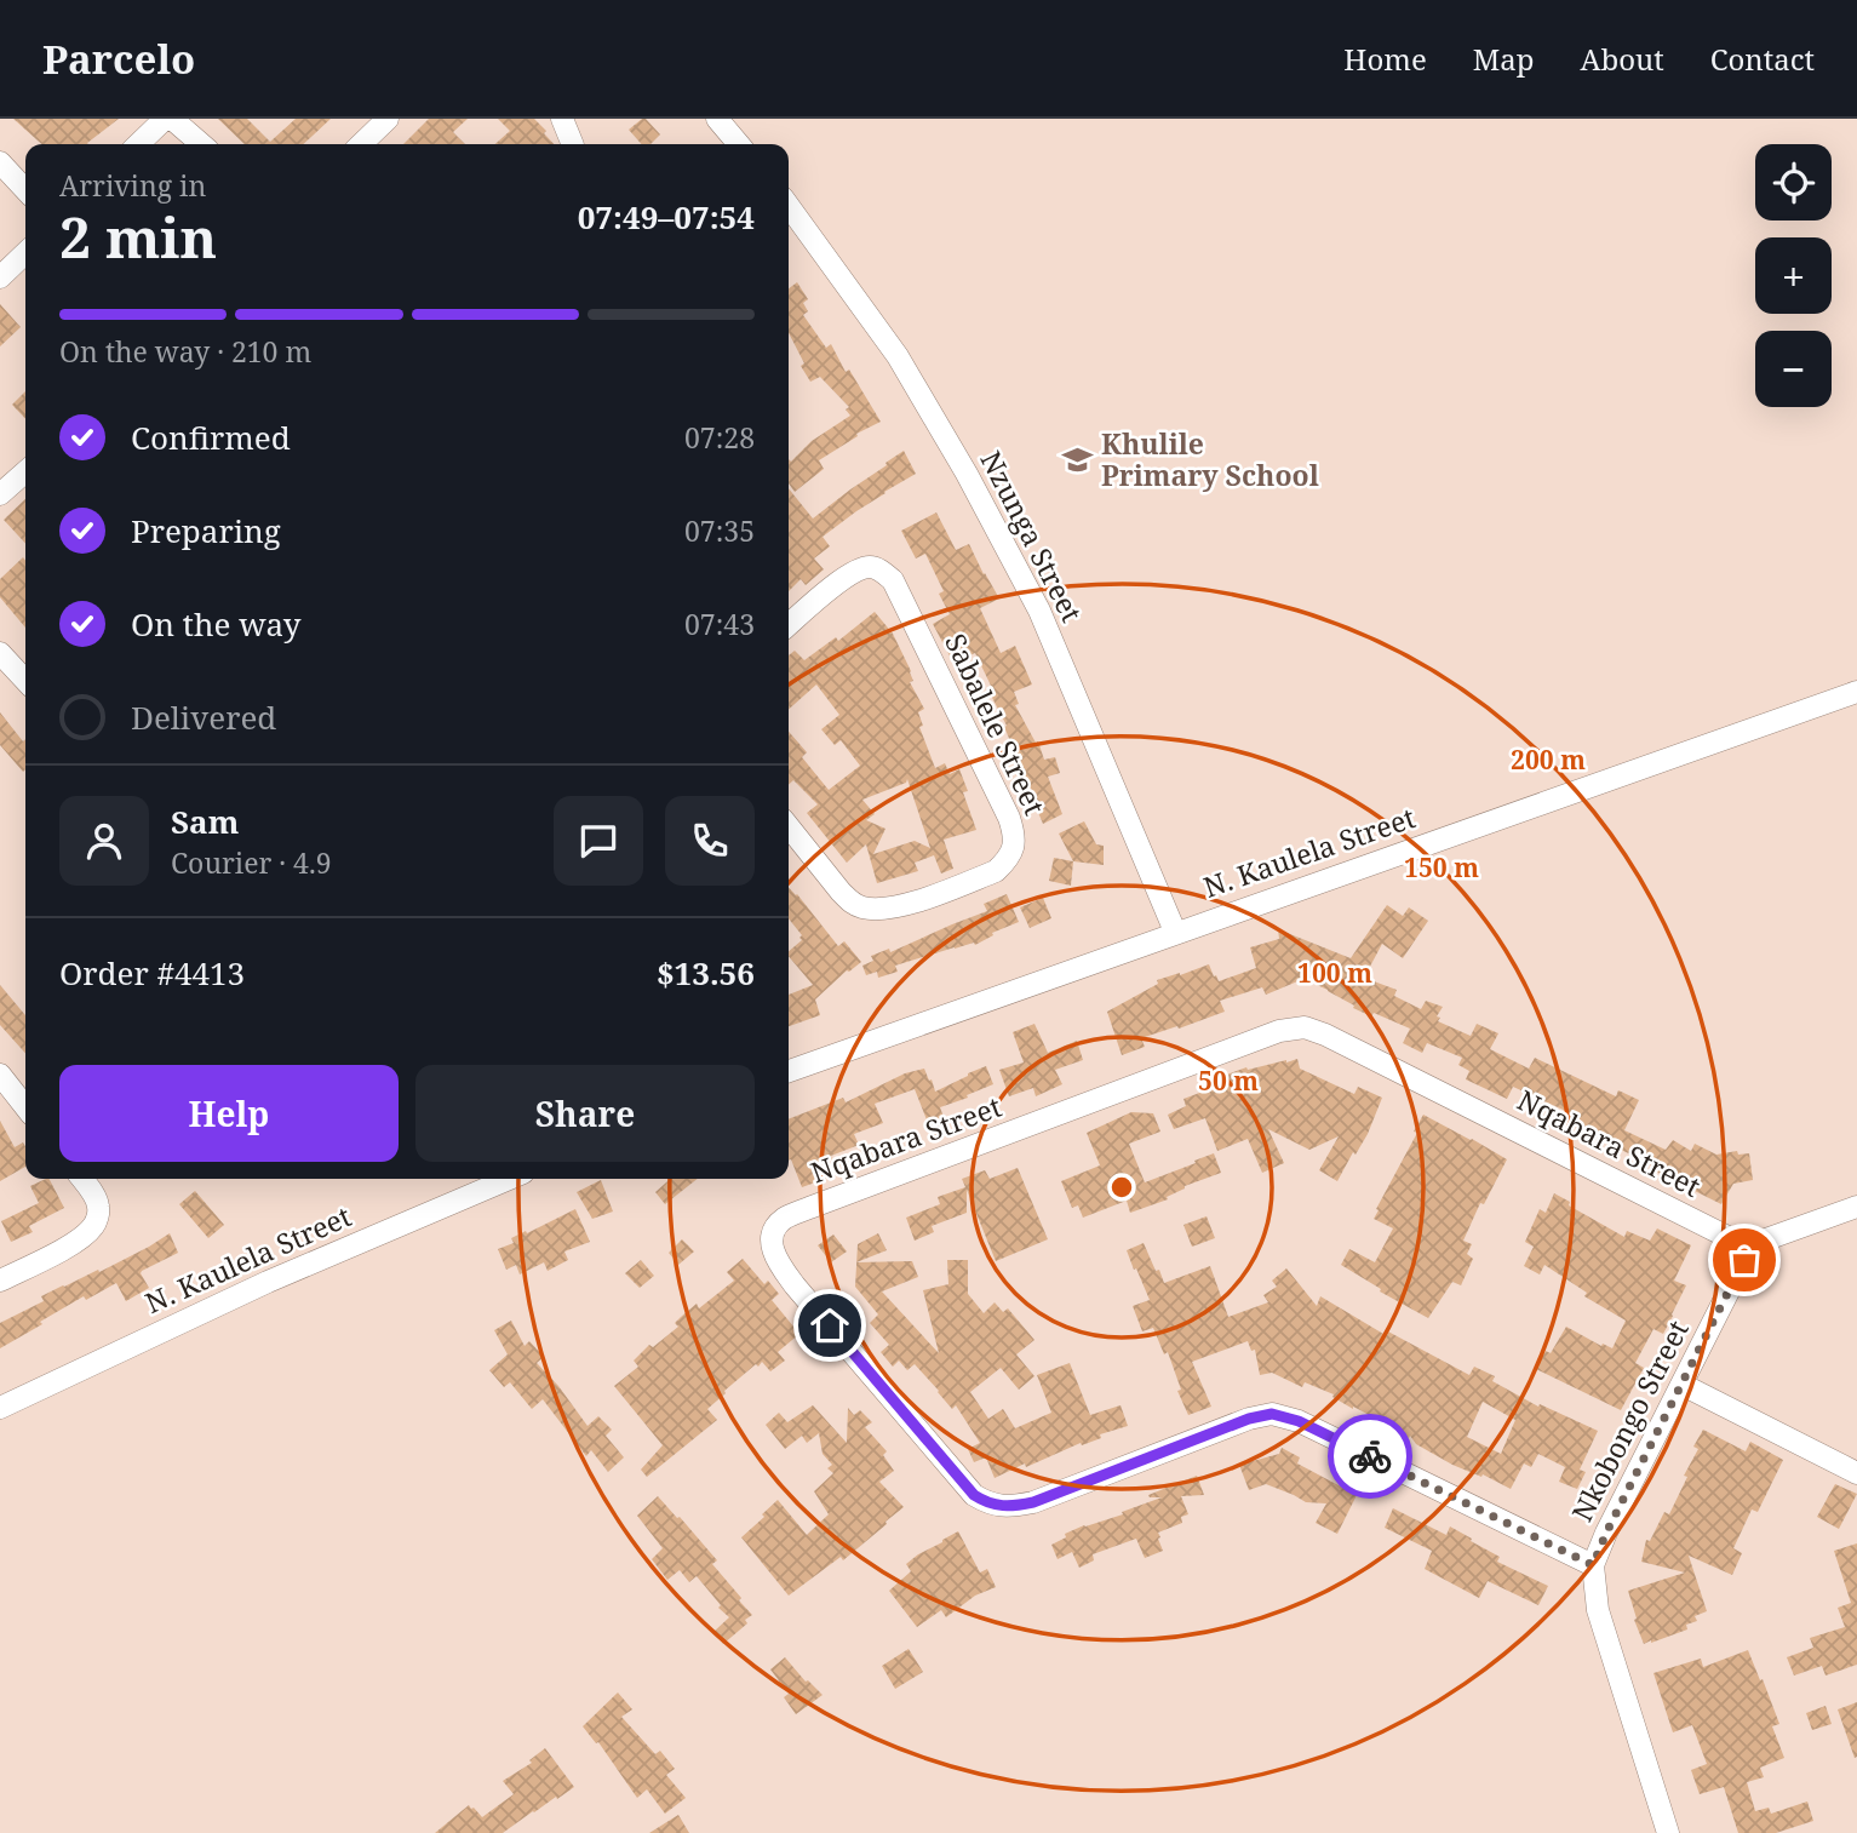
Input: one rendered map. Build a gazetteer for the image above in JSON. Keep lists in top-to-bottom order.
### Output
{
  "streets": {
    "street": [
      "Nzunga Street",
      "Sabalele Street",
      "N. Kaulela Street",
      "Nqabara Street",
      "Nkobongo Street"
    ]
  },
  "crossings": [
    ["Nzunga Street", "N. Kaulela Street"],
    ["Nqabara Street", "Nkobongo Street"]
  ],
  "places": {
    "school or university": ["Khulile Primary School"]
  },
  "page": {
    "header": "Parcelo",
    "nav": [
      "Home",
      "Map",
      "About",
      "Contact"
    ],
    "map_buttons": ["+", "−"],
    "heading": ["2 min", "Arriving in", "07:49–07:54"],
    "panel": [
      "Sam",
      "Courier · 4.9",
      "Order #4413",
      "$13.56"
    ],
    "bar": "On the way · 210 m",
    "list": [
      ["Confirmed", "07:28"],
      ["Preparing", "07:35"],
      ["On the way", "07:43"],
      "Delivered"
    ],
    "buttons": ["Help", "Share"]
  },
  "rings": [
    "200 m",
    "150 m",
    "100 m",
    "50 m"
  ]
}
